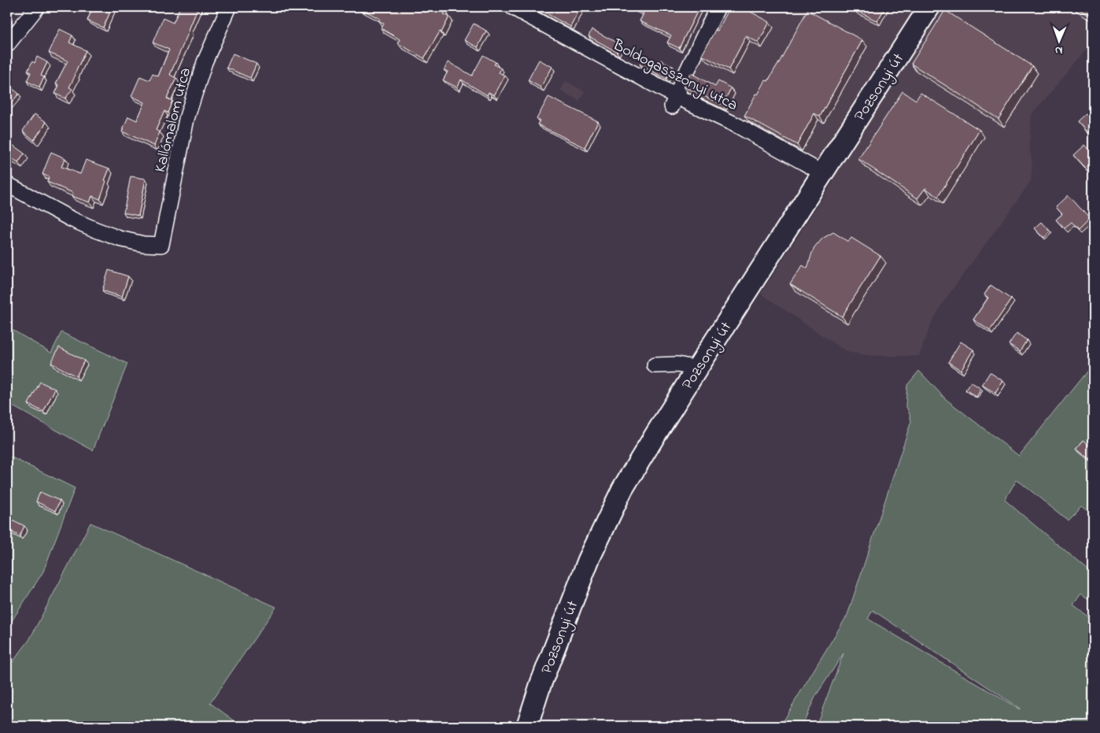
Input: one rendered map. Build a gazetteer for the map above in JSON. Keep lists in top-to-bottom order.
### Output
{
  "streets": {
    "main road": ["Pozsonyi út"],
    "street": ["Boldogasszonyi utca", "Kallómalom utca"]
  },
  "crossings": [
    ["Boldogasszonyi utca", "Pozsonyi út"]
  ],
  "north": "bottom"
}
